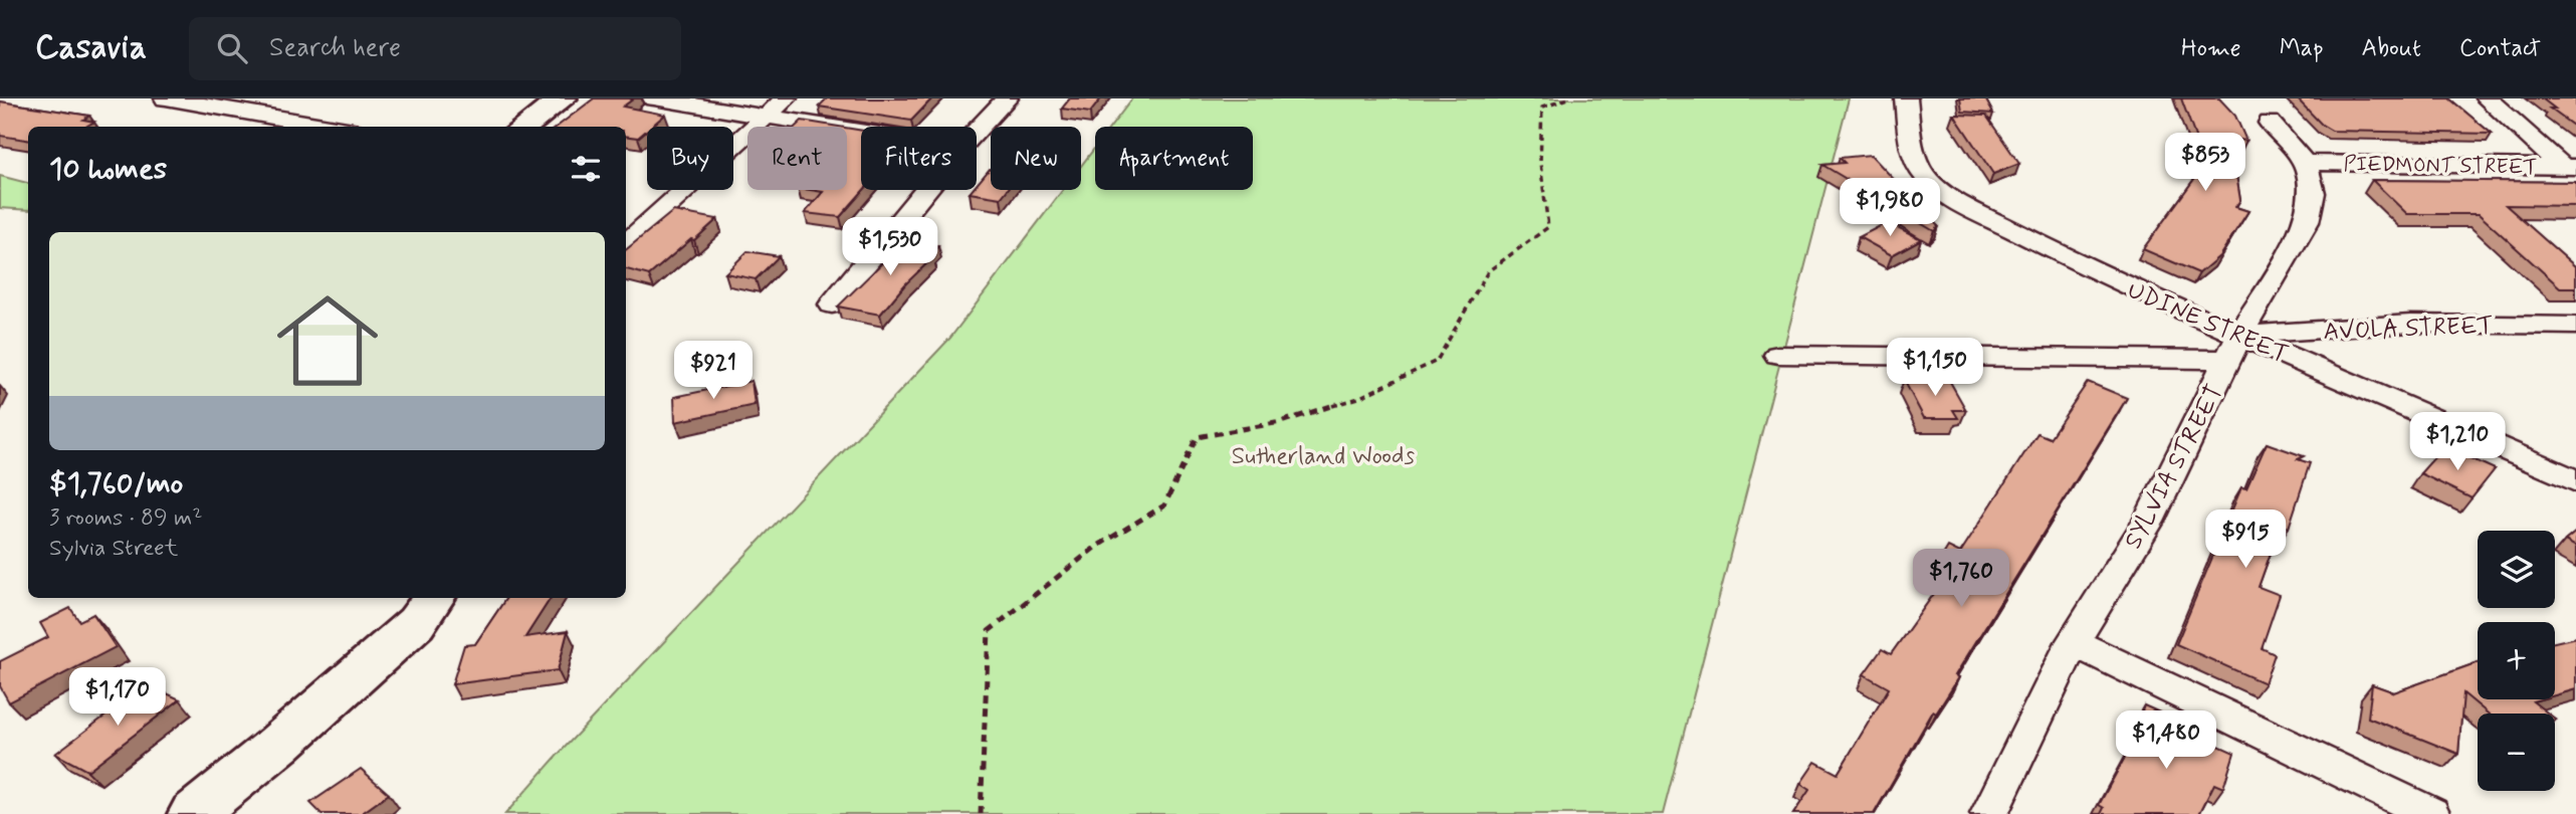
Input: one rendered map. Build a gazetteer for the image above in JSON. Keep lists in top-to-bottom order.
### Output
{
  "streets": {
    "street": [
      "PIEDMONT STREET",
      "UDINE STREET",
      "AVOLA STREET",
      "SYLVIA STREET"
    ]
  },
  "crossings": [
    ["PIEDMONT STREET", "SYLVIA STREET"],
    ["UDINE STREET", "AVOLA STREET"],
    ["UDINE STREET", "SYLVIA STREET"],
    ["AVOLA STREET", "SYLVIA STREET"]
  ],
  "parks": ["Sutherland Woods"],
  "page": {
    "header": "Casavia",
    "search": "Search here",
    "nav": [
      "Home",
      "Map",
      "About",
      "Contact"
    ],
    "chip": [
      "Buy",
      "Rent",
      "Filters",
      "New",
      "Apartment"
    ],
    "heading": "10 homes",
    "price": [
      "$853",
      "$1,980",
      "$1,530",
      "$1,150",
      "$921",
      "$1,210",
      "$915",
      "$1,760",
      "$1,170",
      "$1,480"
    ],
    "list": [
      {
        "name": "$1,760/mo",
        "note": "3 rooms · 89 m² · Sylvia Street"
      }
    ],
    "map_buttons": ["+", "−"]
  }
}
